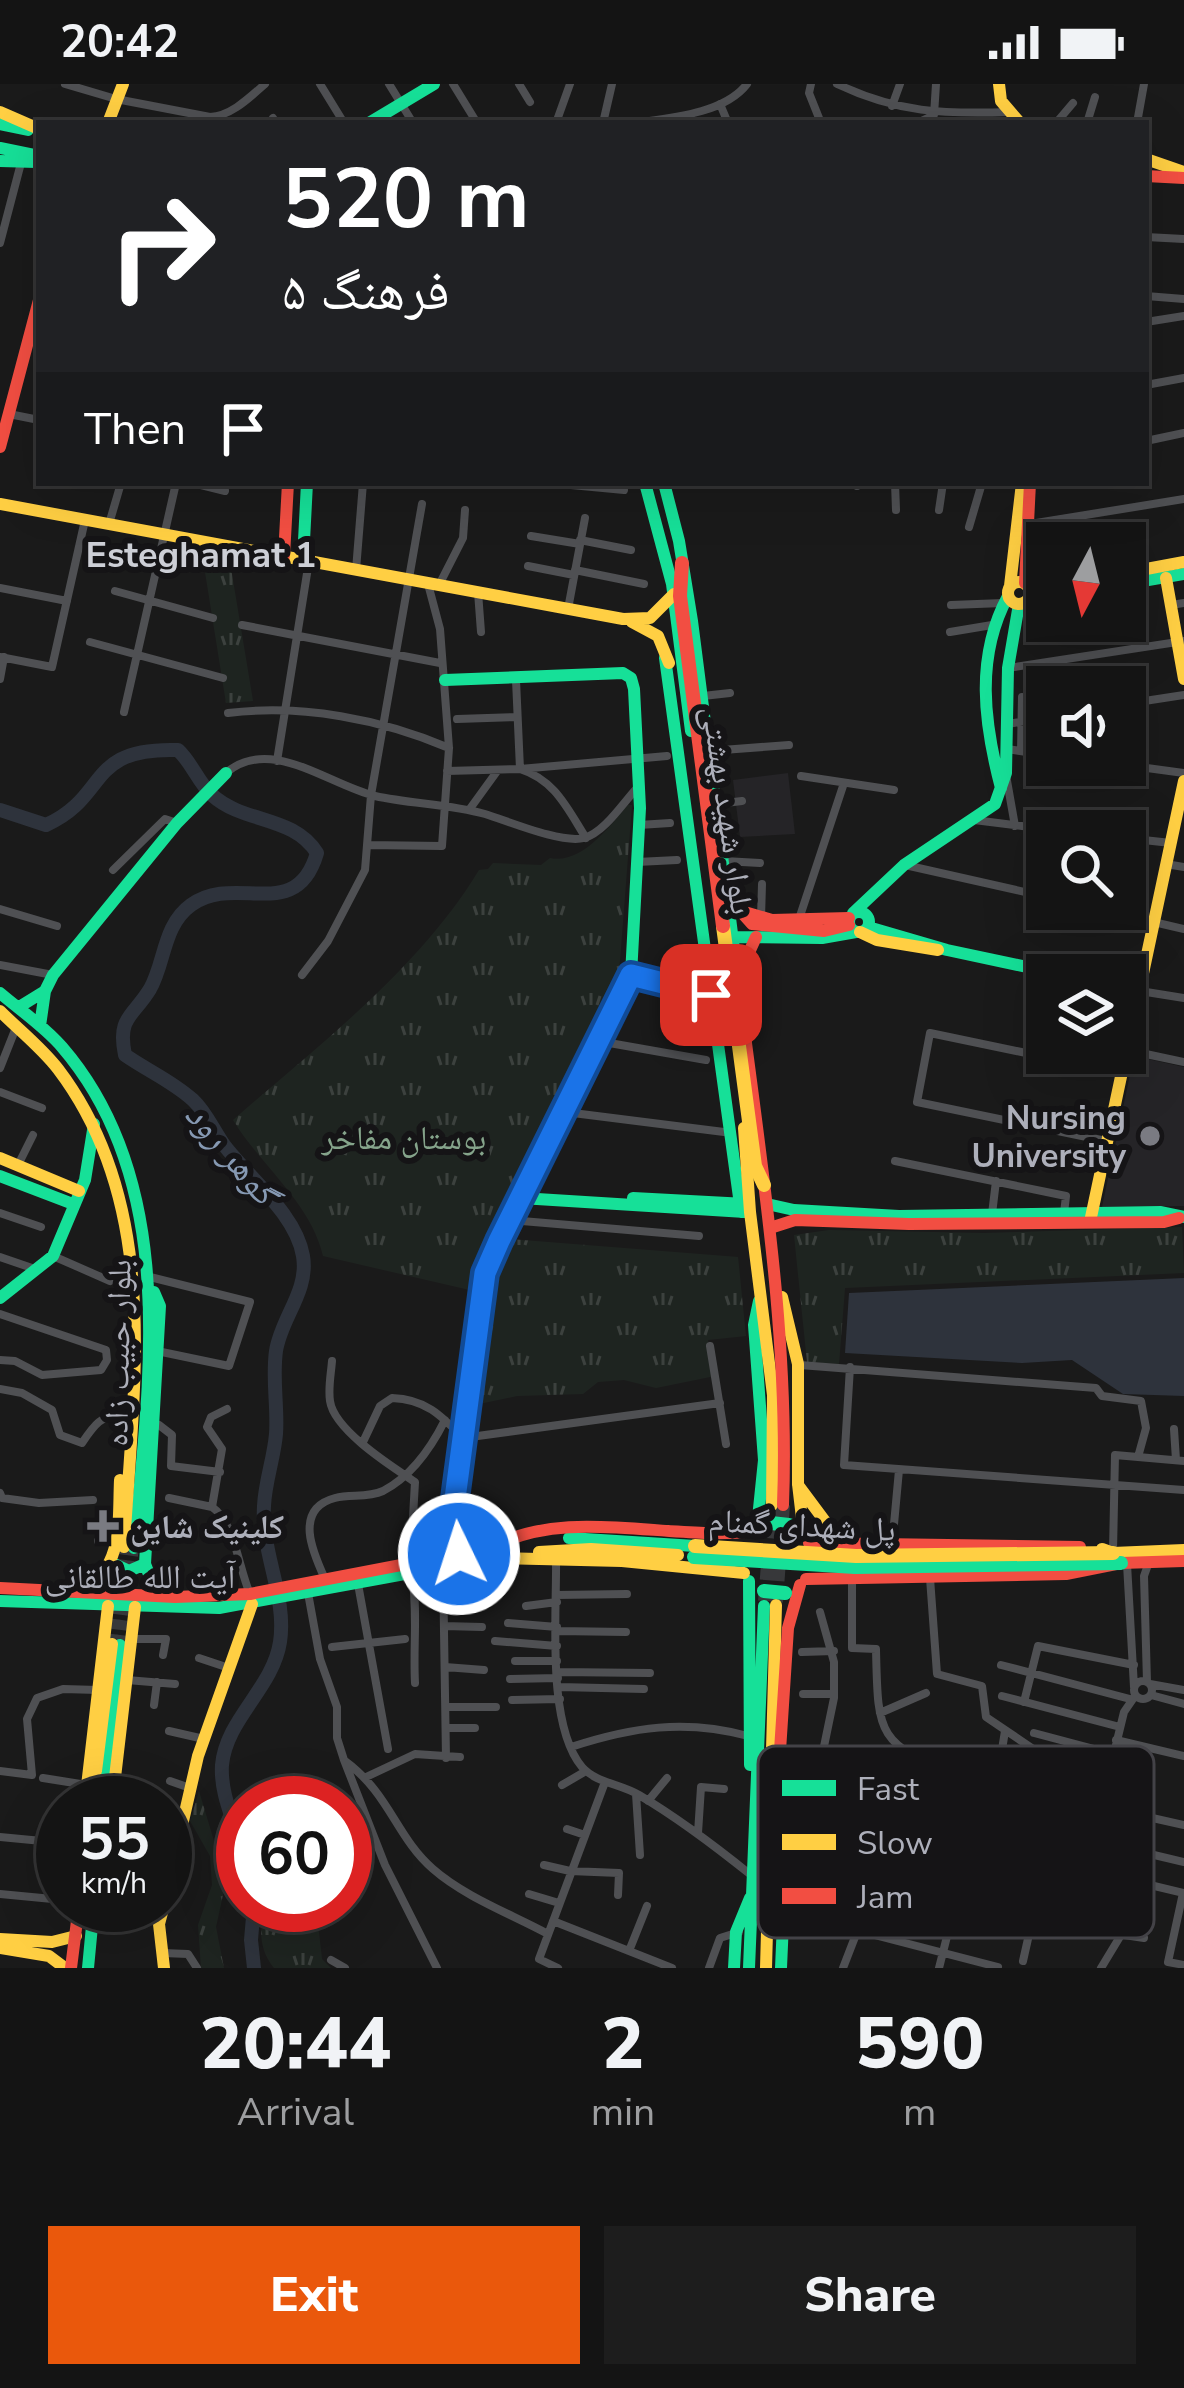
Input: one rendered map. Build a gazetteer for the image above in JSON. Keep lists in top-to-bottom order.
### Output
{
  "streets": {
    "main road": [
      "بلوار شهید بهشتی",
      "بلوار حبیب زاده",
      "پل شهدای گمنام",
      "آیت الله طالقانی"
    ]
  },
  "districts": ["Esteghamat 1"],
  "water": ["گوهر رود"],
  "parks": ["بوستان مفاخر"],
  "places": {
    "other": ["Nursing University"],
    "health": ["کلینیک شاین"]
  },
  "legend": ["Fast", "Slow", "Jam"],
  "north": "bottom",
  "page": {
    "status": "20:42",
    "turn": ["520 m", "فرهنگ ۵"],
    "then": "Then",
    "speed": "55 km/h",
    "limit": "60",
    "eta": [
      "20:44",
      "Arrival",
      "2",
      "min",
      "590",
      "m"
    ],
    "buttons": ["Exit", "Share"]
  }
}
